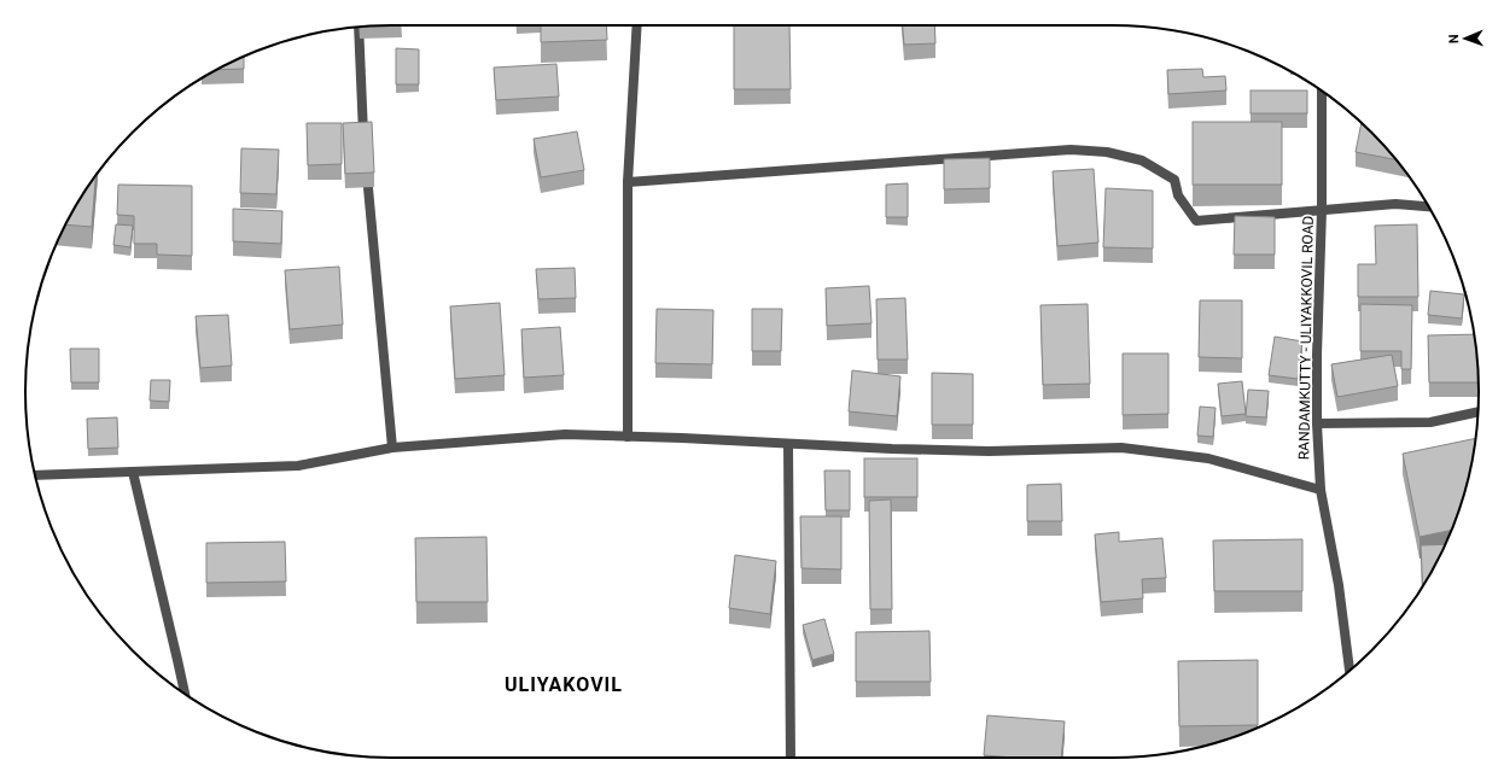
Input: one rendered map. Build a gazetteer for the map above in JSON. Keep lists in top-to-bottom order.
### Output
{
  "streets": {
    "street": ["RANDAMKUTTY - ULIYAKKOVIL ROAD"]
  },
  "districts": ["ULIYAKOVIL"],
  "north": "left"
}
